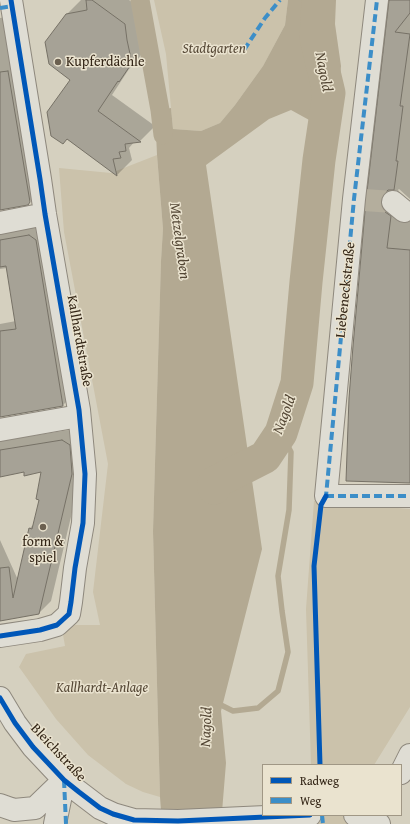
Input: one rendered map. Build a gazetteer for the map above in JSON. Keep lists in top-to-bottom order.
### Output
{
  "streets": {
    "street": ["Liebeneckstraße", "Kallhardtstraße", "Bleichstraße"]
  },
  "water": ["Nagold", "Metzelgraben"],
  "parks": ["Stadtgarten", "Kallhardt-Anlage"],
  "places": ["Kupferdächle", "form & spiel"],
  "legend": ["Radweg", "Weg"]
}
